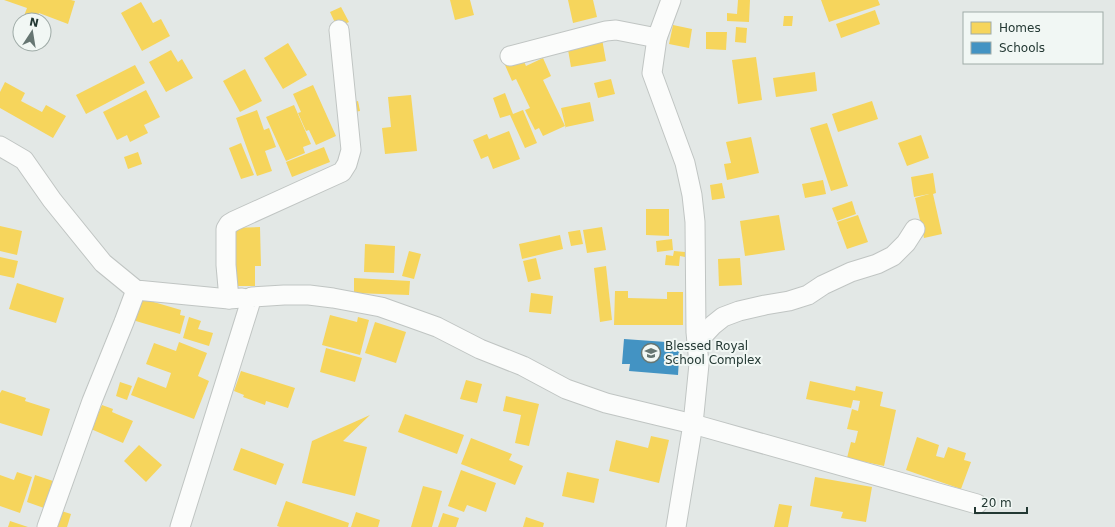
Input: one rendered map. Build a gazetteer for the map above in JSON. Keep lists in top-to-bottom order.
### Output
{
  "places": {
    "school or university": ["Blessed Royal School Complex"]
  },
  "legend": ["Homes", "Schools"],
  "scale_bar": "20 m",
  "north": "top"
}
